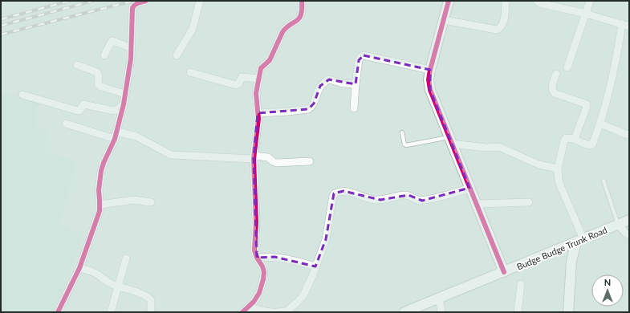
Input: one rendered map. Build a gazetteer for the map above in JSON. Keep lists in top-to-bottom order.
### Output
{
  "streets": {
    "street": ["Budge Budge Trunk Road"]
  },
  "north": "top"
}
